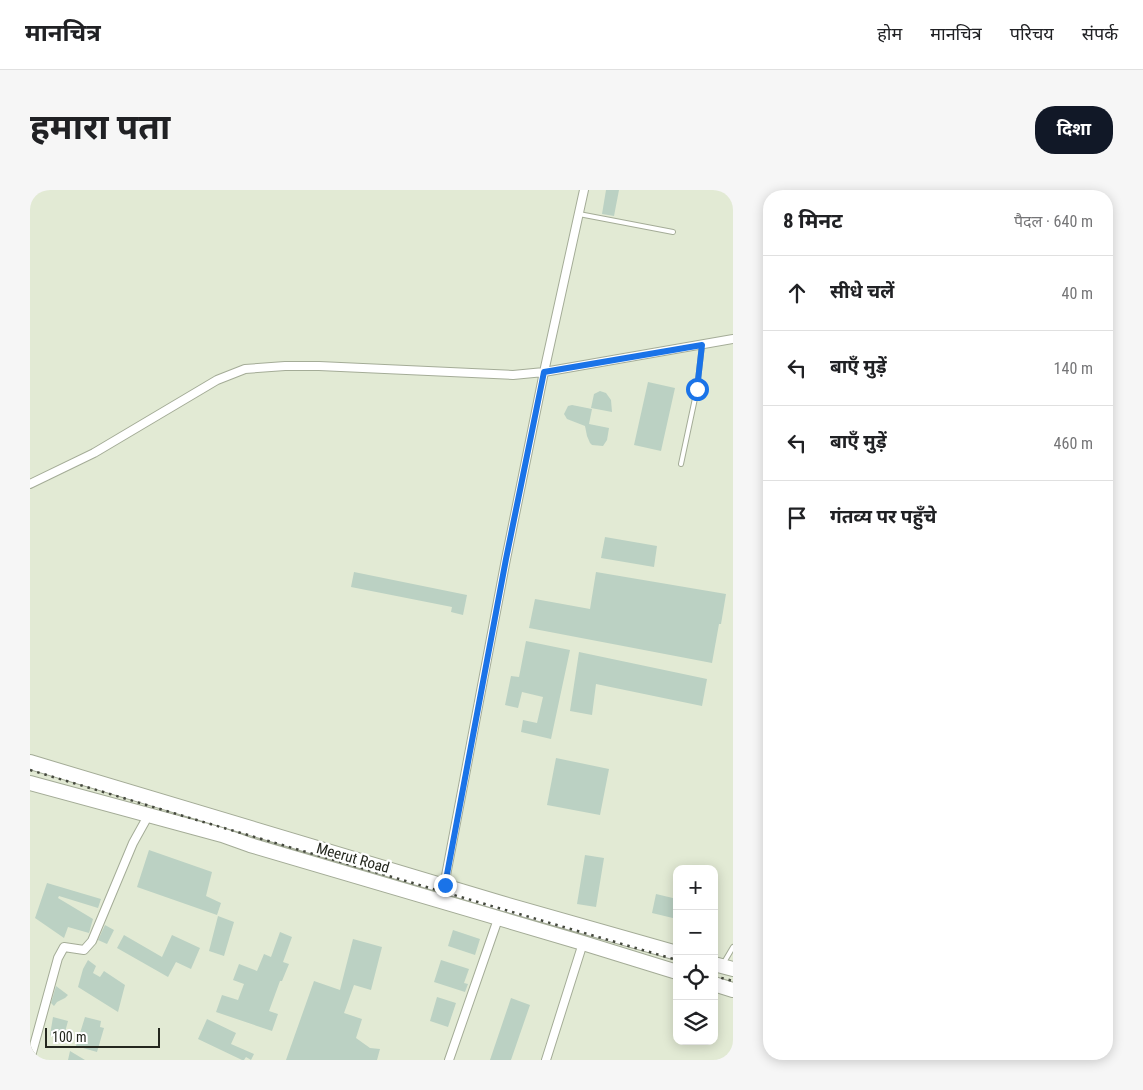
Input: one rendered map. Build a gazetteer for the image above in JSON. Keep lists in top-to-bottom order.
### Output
{
  "streets": {
    "highway": ["Meerut Road"]
  },
  "scale_bar": "100 m",
  "page": {
    "header": "मानचित्र",
    "nav": [
      "होम",
      "मानचित्र",
      "परिचय",
      "संपर्क"
    ],
    "buttons": "दिशा",
    "title": "हमारा पता",
    "heading": ["8 मिनट", "पैदल · 640 m"],
    "list": [
      ["सीधे चलें", "40 m"],
      ["बाएँ मुड़ें", "140 m"],
      ["बाएँ मुड़ें", "460 m"],
      "गंतव्य पर पहुँचे"
    ],
    "map_buttons": ["+", "−"],
    "scale": "100 m"
  }
}
